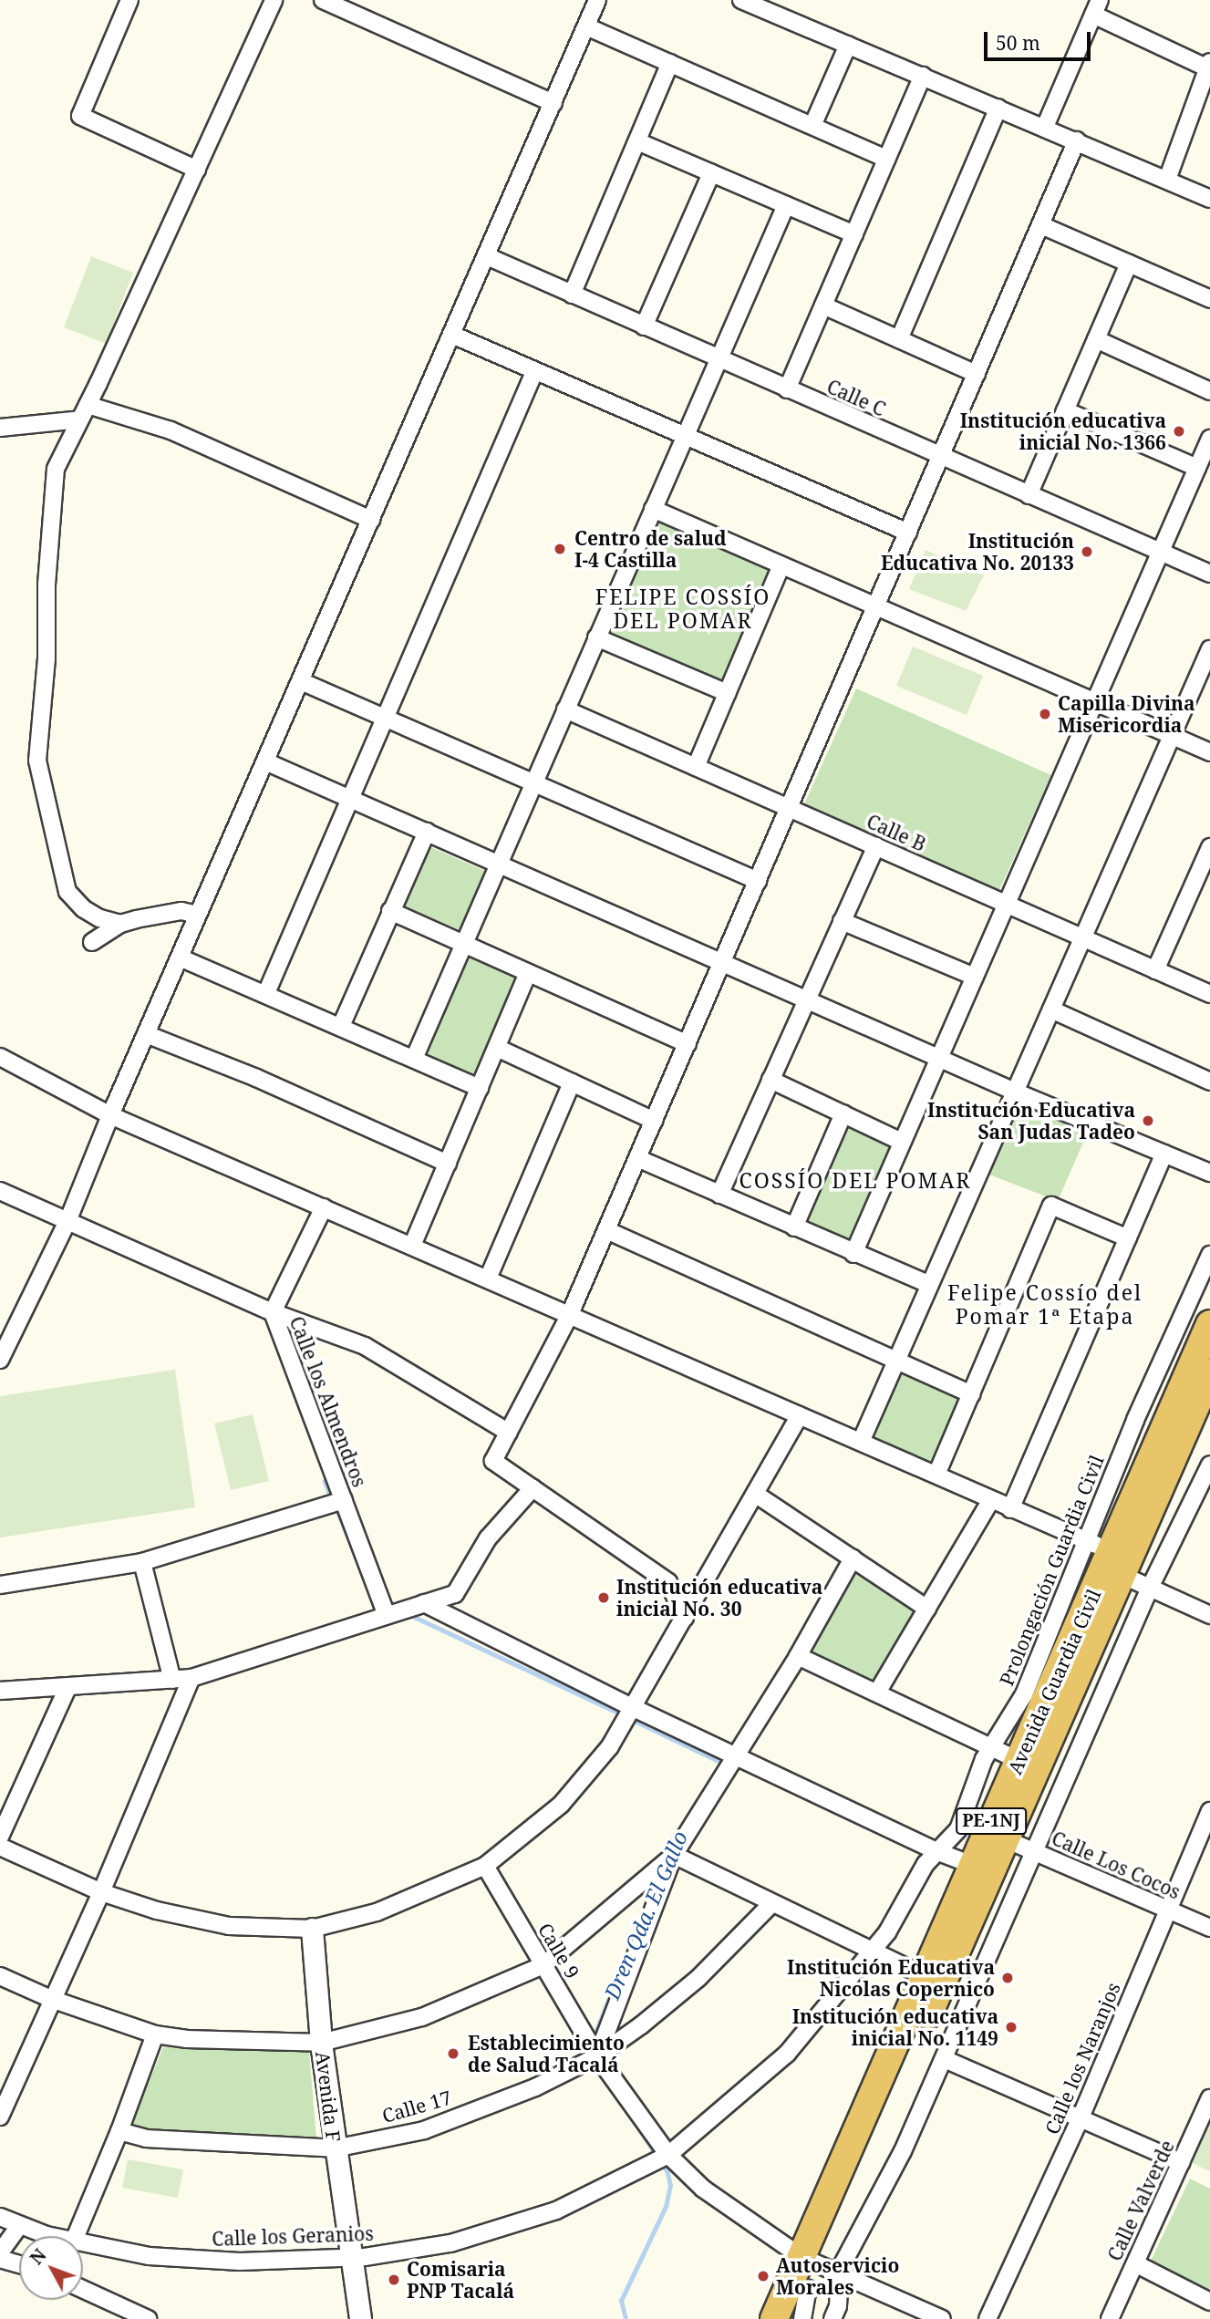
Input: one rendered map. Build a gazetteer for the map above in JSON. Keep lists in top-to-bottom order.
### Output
{
  "streets": {
    "highway": ["Avenida Guardia Civil", "PE-1NJ"],
    "street": [
      "Calle C",
      "Calle B",
      "Calle los Almendros",
      "Prolongación Guardia Civil",
      "Calle Los Cocos",
      "Calle 9",
      "Calle los Naranjos",
      "Avenida F",
      "Calle 17",
      "Calle Valverde",
      "Calle los Geranios"
    ]
  },
  "crossings": [
    ["Prolongación Guardia Civil", "Calle los Geranios"],
    ["Avenida Guardia Civil", "Calle Los Cocos"],
    ["Avenida Guardia Civil", "Calle 9"],
    ["Calle Los Cocos", "Calle los Naranjos"],
    ["Calle 9", "Calle 17"],
    ["Calle 9", "Calle los Geranios"],
    ["Avenida F", "Calle 17"],
    ["Avenida F", "Calle los Geranios"]
  ],
  "districts": ["FELIPE COSSÍO DEL POMAR", "COSSÍO DEL POMAR", "Felipe Cossío del Pomar 1ª Etapa"],
  "water": ["Dren Qda. El Gallo"],
  "places": [
    "Institución educativa inicial No. 1366",
    "Centro de salud I-4 Castilla",
    "Institución Educativa No. 20133",
    "Capilla Divina Misericordia",
    "Institución Educativa San Judas Tadeo",
    "Institución educativa inicial No. 30",
    "Institución Educativa Nicolas Copernico",
    "Institución educativa inicial No. 1149",
    "Establecimiento de Salud Tacalá",
    "Autoservicio Morales",
    "Comisaria PNP Tacalá"
  ],
  "scale_bar": "50 m",
  "north": "top left"
}
